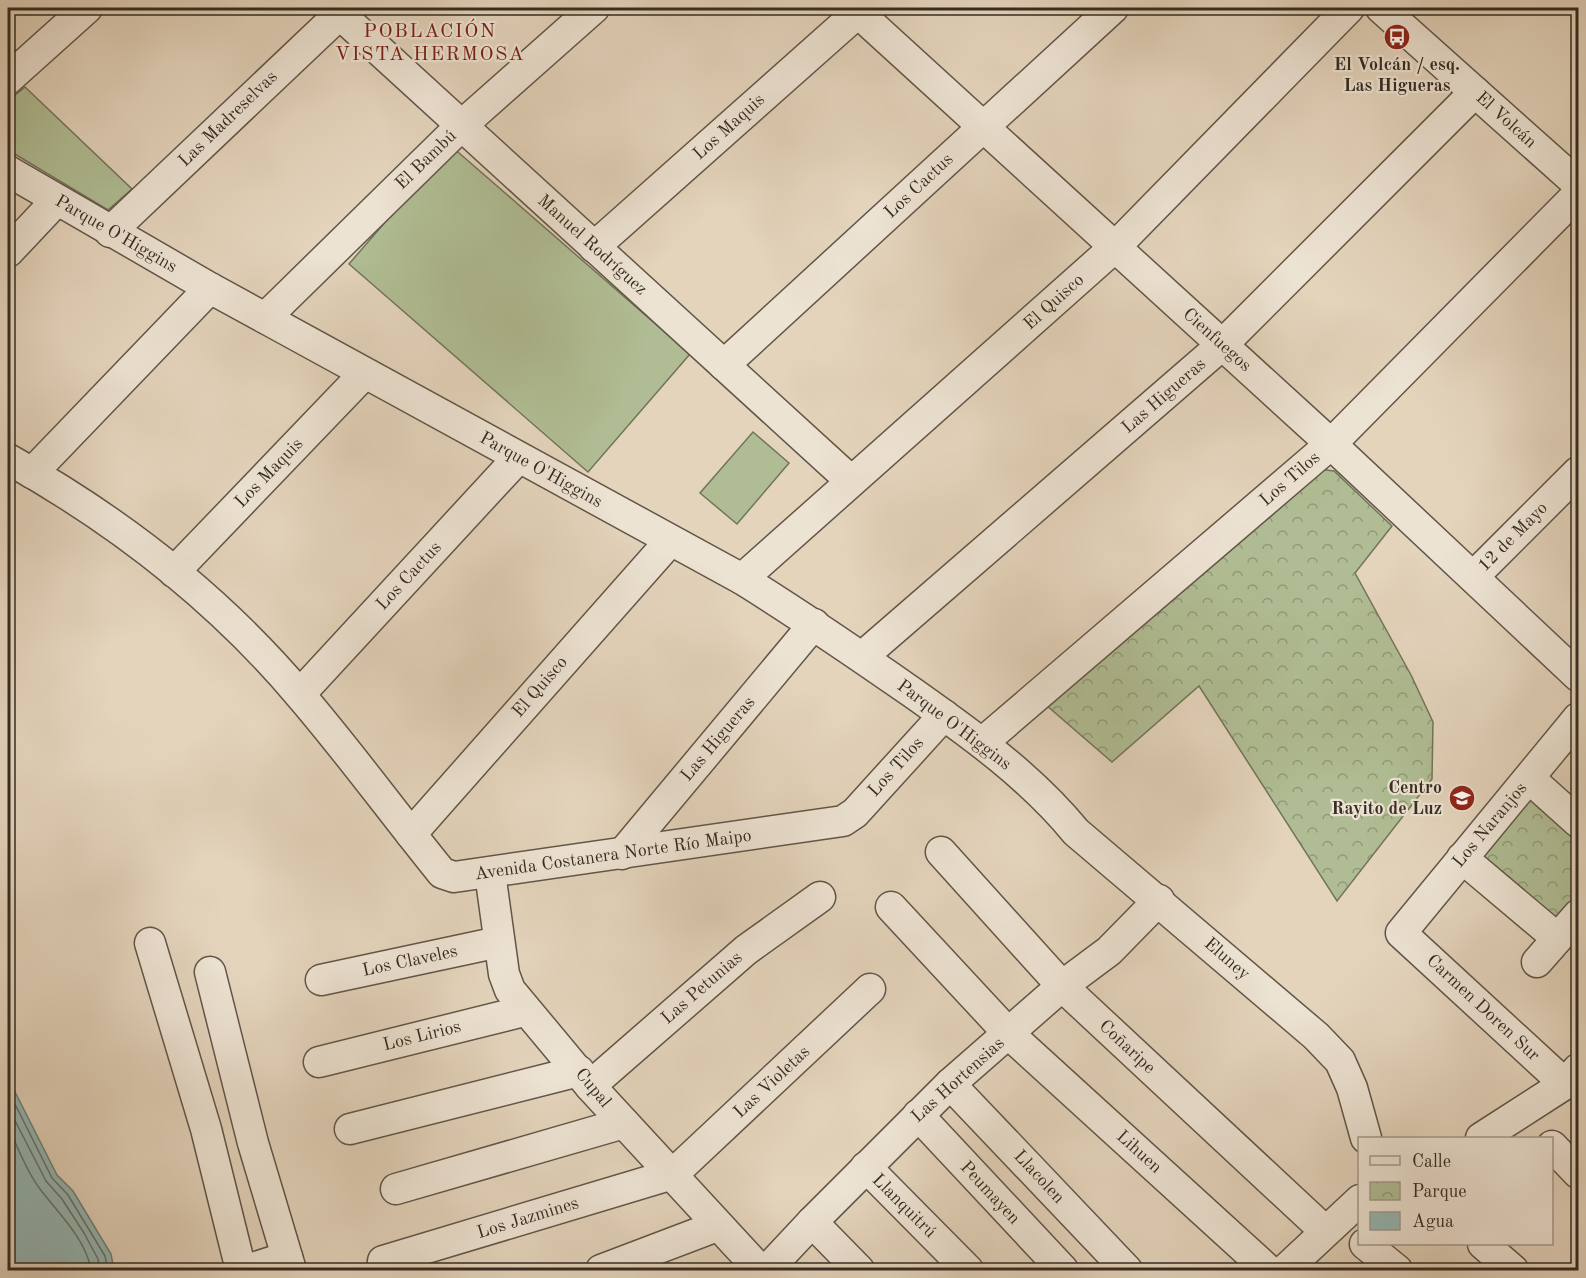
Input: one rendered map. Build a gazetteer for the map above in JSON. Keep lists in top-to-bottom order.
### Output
{
  "streets": {
    "street": [
      "Las Madreselvas",
      "El Volcán",
      "Los Maquis",
      "El Bambú",
      "Los Cactus",
      "Parque O'Higgins",
      "Manuel Rodríguez",
      "El Quisco",
      "Cienfuegos",
      "Las Higueras",
      "Los Tilos",
      "12 de Mayo",
      "Los Naranjos",
      "Avenida Costanera Norte Río Maipo",
      "Eluney",
      "Los Claveles",
      "Las Petunias",
      "Carmen Doren Sur",
      "Los Lirios",
      "Coñaripe",
      "Las Hortensias",
      "Las Violetas",
      "Cupal",
      "Lihuen",
      "Llacolen",
      "Peumayen",
      "Llanquitrú",
      "Los Jazmines"
    ]
  },
  "crossings": [
    ["Las Madreselvas", "Parque O'Higgins"],
    ["Las Madreselvas", "Manuel Rodríguez"],
    ["El Volcán", "Las Higueras"],
    ["Los Maquis", "Parque O'Higgins"],
    ["Los Maquis", "Manuel Rodríguez"],
    ["Los Maquis", "Cienfuegos"],
    ["Los Maquis", "Avenida Costanera Norte Río Maipo"],
    ["El Bambú", "Parque O'Higgins"],
    ["El Bambú", "Manuel Rodríguez"],
    ["Los Cactus", "Parque O'Higgins"],
    ["Los Cactus", "Manuel Rodríguez"],
    ["Los Cactus", "Cienfuegos"],
    ["Los Cactus", "Avenida Costanera Norte Río Maipo"],
    ["Parque O'Higgins", "El Quisco"],
    ["Parque O'Higgins", "Las Higueras"],
    ["Parque O'Higgins", "Los Tilos"],
    ["Parque O'Higgins", "Eluney"],
    ["Manuel Rodríguez", "El Quisco"],
    ["El Quisco", "Cienfuegos"],
    ["El Quisco", "Avenida Costanera Norte Río Maipo"],
    ["Cienfuegos", "Las Higueras"],
    ["Cienfuegos", "Los Tilos"],
    ["Cienfuegos", "12 de Mayo"],
    ["Las Higueras", "Avenida Costanera Norte Río Maipo"],
    ["Los Tilos", "Avenida Costanera Norte Río Maipo"],
    ["Los Naranjos", "Carmen Doren Sur"],
    ["Avenida Costanera Norte Río Maipo", "Cupal"],
    ["Eluney", "Las Hortensias"],
    ["Los Claveles", "Cupal"],
    ["Las Petunias", "Cupal"],
    ["Los Lirios", "Cupal"],
    ["Coñaripe", "Las Hortensias"],
    ["Las Hortensias", "Lihuen"],
    ["Las Hortensias", "Llacolen"],
    ["Las Hortensias", "Peumayen"],
    ["Las Hortensias", "Llanquitrú"],
    ["Las Violetas", "Cupal"],
    ["Las Violetas", "Los Jazmines"],
    ["Cupal", "Los Jazmines"]
  ],
  "districts": ["POBLACIÓN VISTA HERMOSA"],
  "places": {
    "bus stop": ["El Volcán / esq. Las Higueras"],
    "school or university": ["Centro Rayito de Luz"]
  },
  "legend": ["Calle", "Parque", "Agua"]
}
